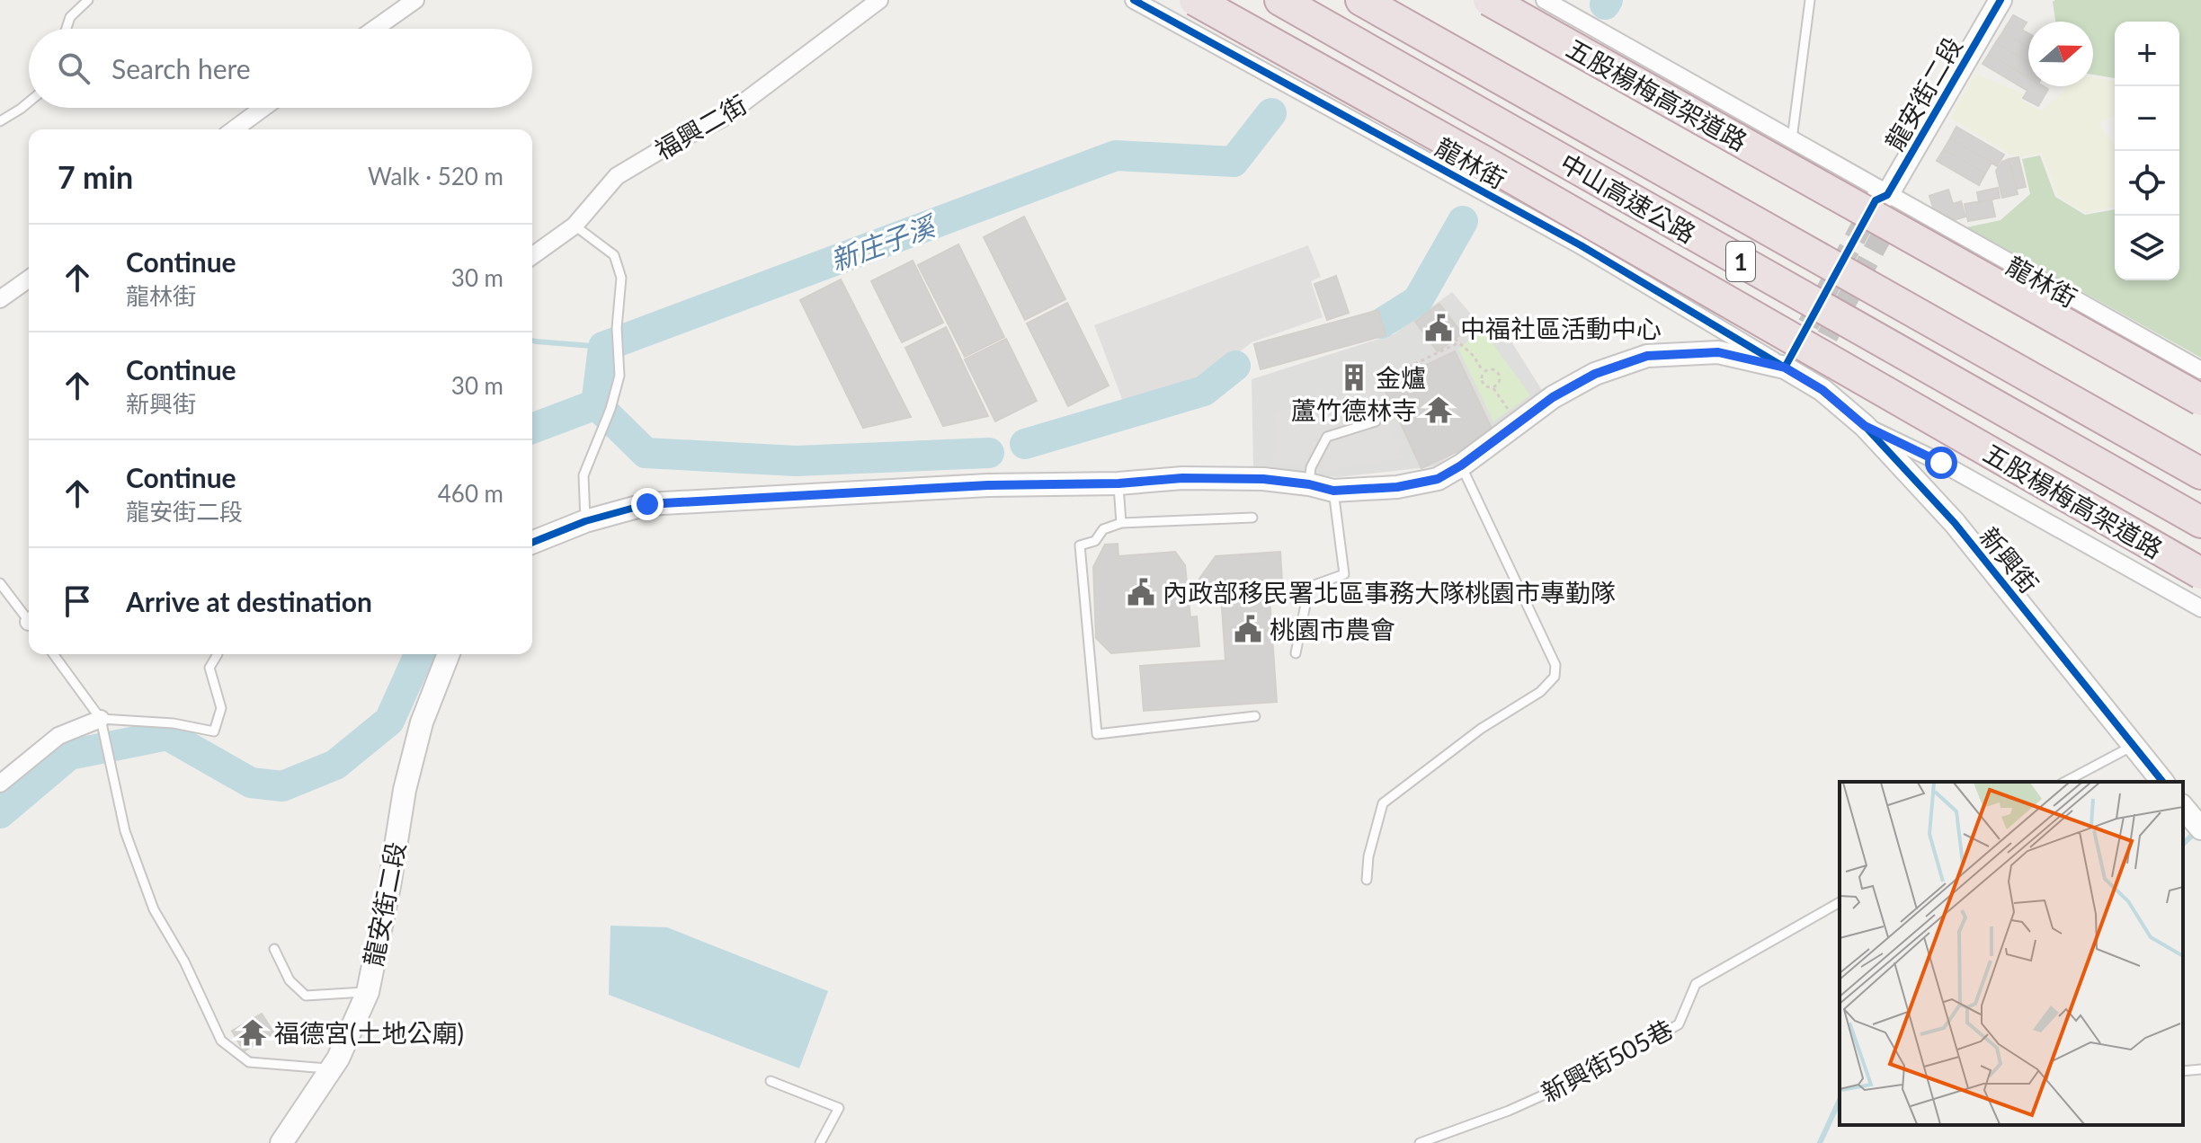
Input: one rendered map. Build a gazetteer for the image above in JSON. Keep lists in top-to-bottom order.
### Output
{
  "streets": {
    "highway": ["五股楊梅高架道路", "中山高速公路", "1"],
    "street": [
      "龍安街二段",
      "福興二街",
      "龍林街",
      "新興街"
    ],
    "lane": ["新興街505巷"]
  },
  "crossings": [
    ["龍安街二段", "龍林街"],
    ["龍林街", "新興街"]
  ],
  "water": ["新庄子溪"],
  "places": {
    "public building": ["中福社區活動中心", "內政部移民署北區事務大隊桃園市專勤隊", "桃園市農會"],
    "building": ["金爐"],
    "temple": ["蘆竹德林寺", "福德宮(土地公廟)"]
  },
  "north": "right",
  "page": {
    "map_buttons": ["+", "−"],
    "search": "Search here",
    "heading": ["7 min", "Walk · 520 m"],
    "list": [
      ["Continue", "龍林街", "30 m"],
      ["Continue", "新興街", "30 m"],
      ["Continue", "龍安街二段", "460 m"],
      "Arrive at destination"
    ]
  }
}
